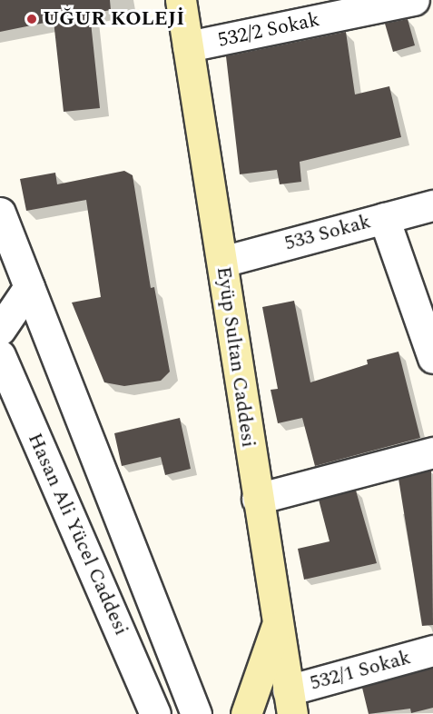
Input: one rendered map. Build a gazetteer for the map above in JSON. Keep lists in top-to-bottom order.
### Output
{
  "streets": {
    "main road": ["Eyüp Sultan Caddesi"],
    "street": [
      "532/2 Sokak",
      "533 Sokak",
      "Hasan Ali Yücel Caddesi",
      "532/1 Sokak"
    ]
  },
  "crossings": [
    ["532/2 Sokak", "Eyüp Sultan Caddesi"],
    ["533 Sokak", "Eyüp Sultan Caddesi"],
    ["Eyüp Sultan Caddesi", "532/1 Sokak"]
  ],
  "places": ["UĞUR KOLEJİ"]
}
